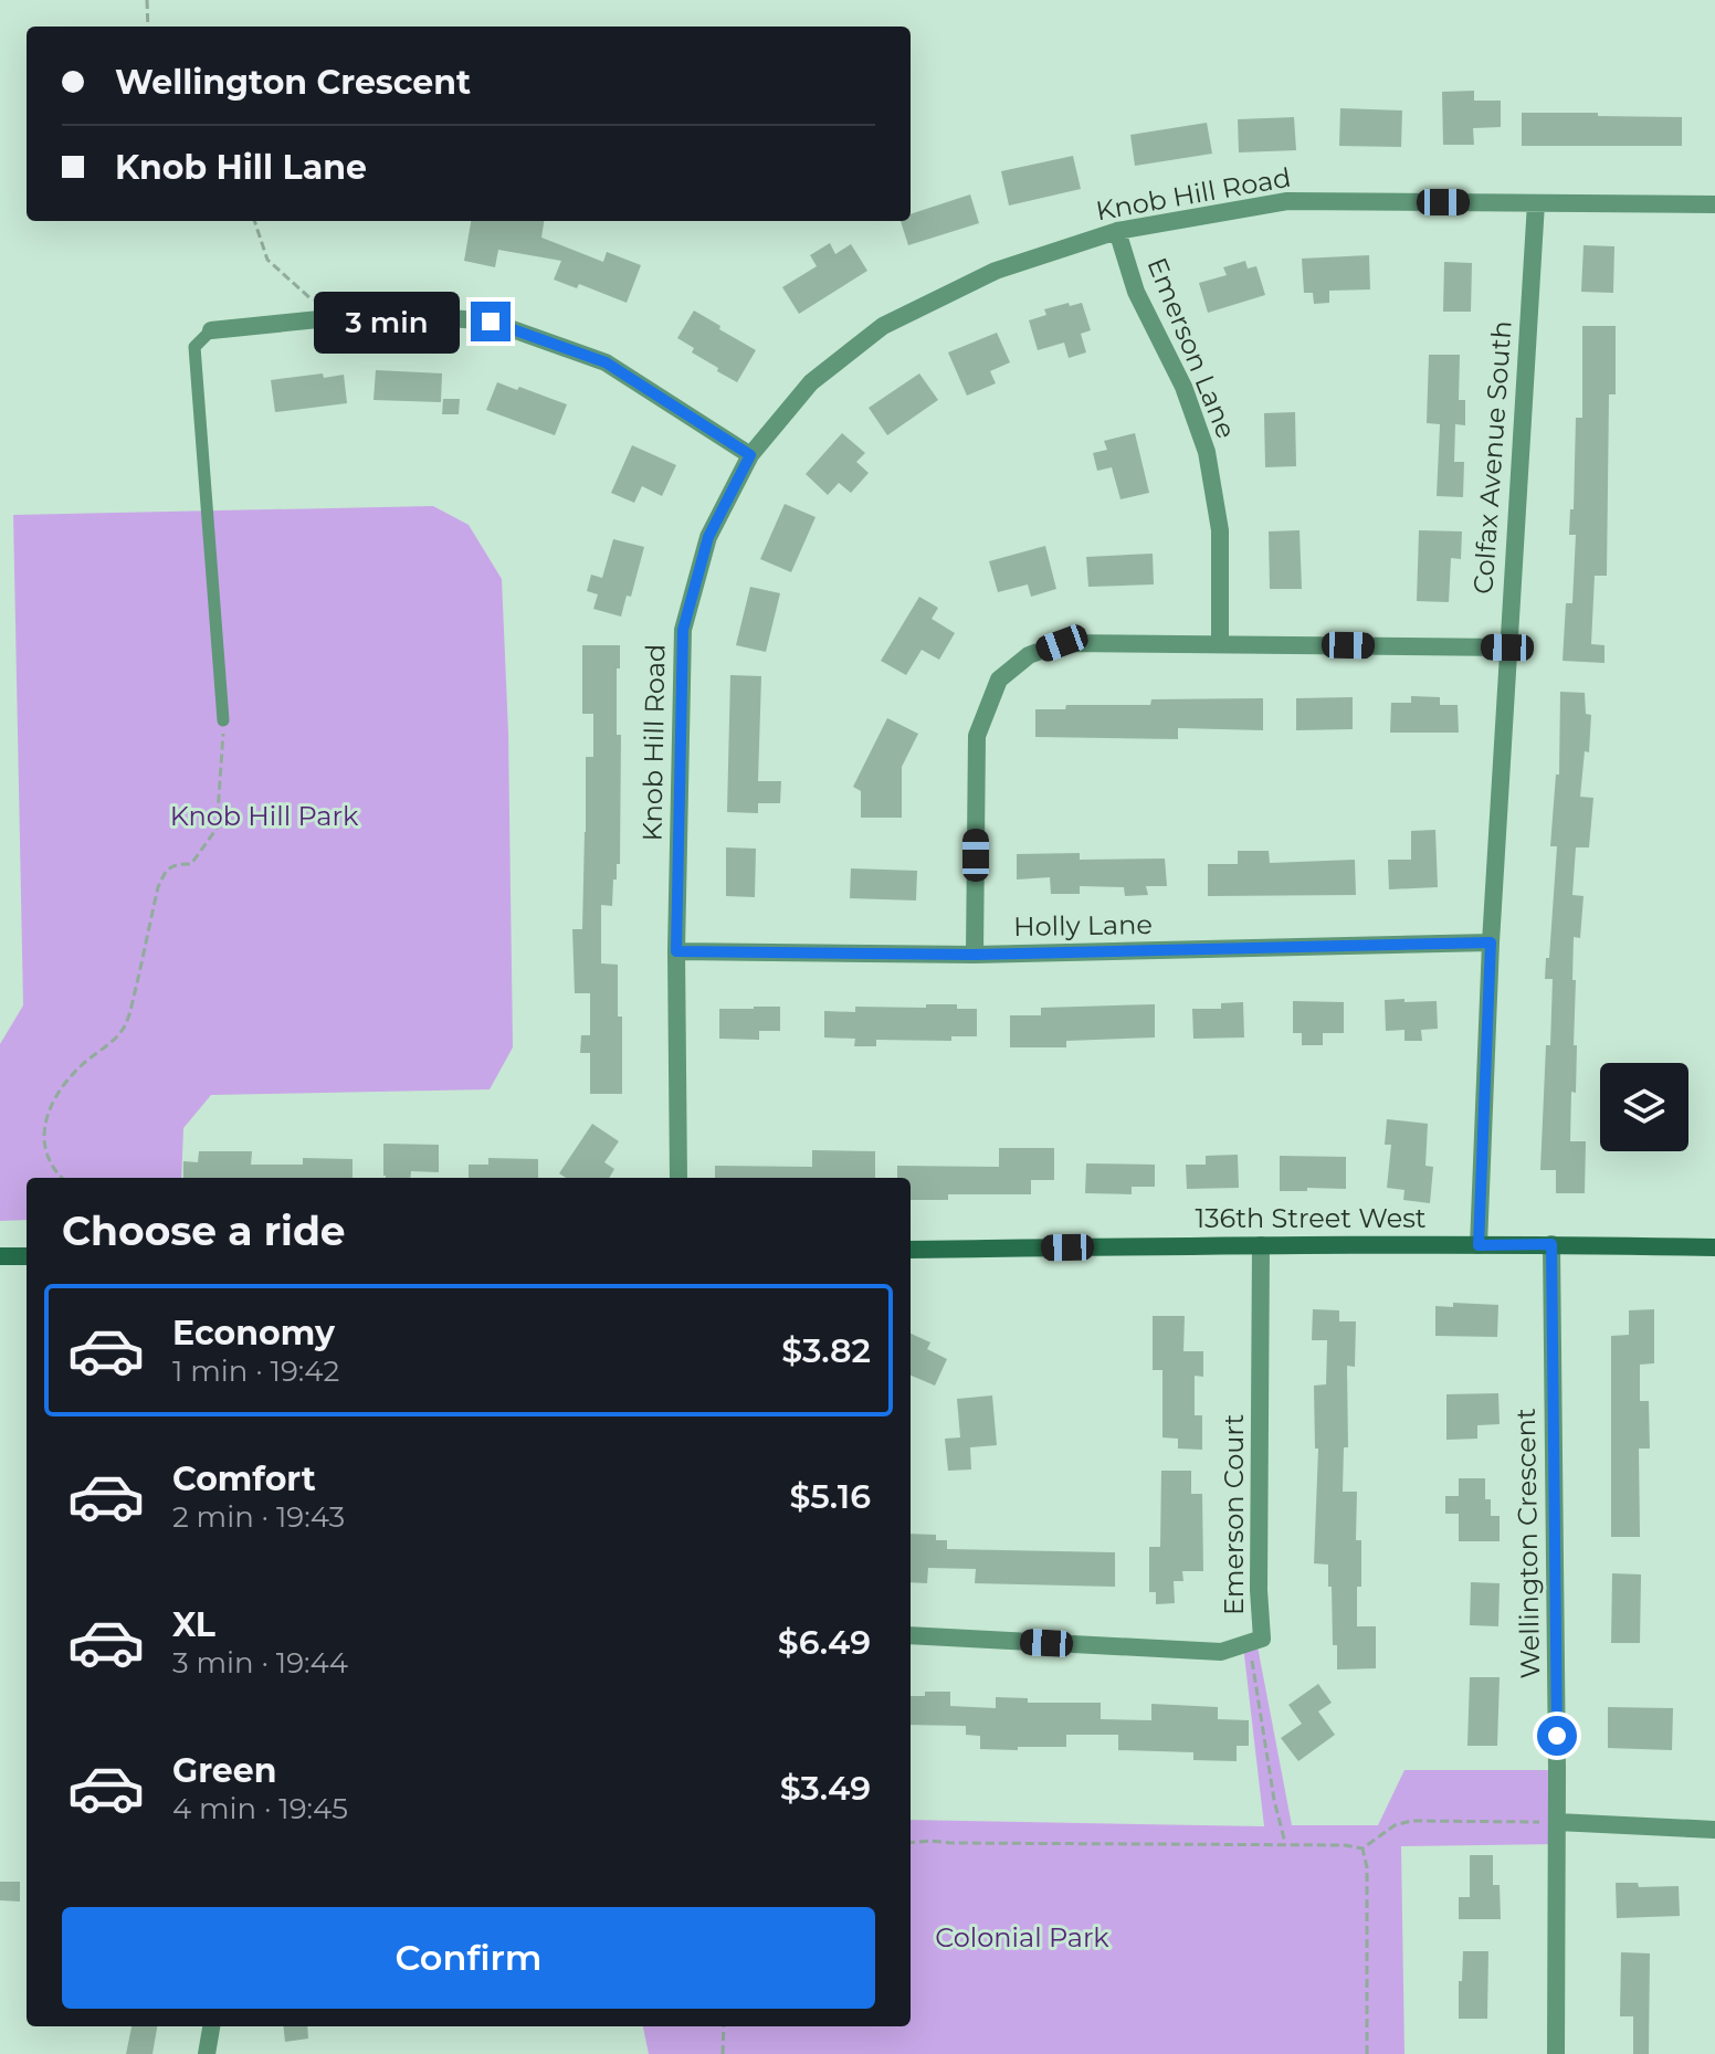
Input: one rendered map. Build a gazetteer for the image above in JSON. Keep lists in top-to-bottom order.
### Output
{
  "streets": {
    "street": [
      "Knob Hill Road",
      "Emerson Lane",
      "Colfax Avenue South",
      "Holly Lane",
      "136th Street West",
      "Emerson Court",
      "Wellington Crescent"
    ]
  },
  "crossings": [
    ["Knob Hill Road", "Emerson Lane"],
    ["Knob Hill Road", "Colfax Avenue South"],
    ["Knob Hill Road", "Holly Lane"],
    ["Colfax Avenue South", "Holly Lane"],
    ["Colfax Avenue South", "136th Street West"],
    ["136th Street West", "Emerson Court"],
    ["136th Street West", "Wellington Crescent"]
  ],
  "parks": ["Knob Hill Park", "Colonial Park"],
  "page": {
    "banner": ["Wellington Crescent", "Knob Hill Lane"],
    "bubble": "3 min",
    "heading": "Choose a ride",
    "list": [
      {
        "name": "Economy",
        "note": "1 min · 19:42",
        "value": "$3.82"
      },
      {
        "name": "Comfort",
        "note": "2 min · 19:43",
        "value": "$5.16"
      },
      {
        "name": "XL",
        "note": "3 min · 19:44",
        "value": "$6.49"
      },
      {
        "name": "Green",
        "note": "4 min · 19:45",
        "value": "$3.49"
      }
    ],
    "buttons": "Confirm"
  }
}
